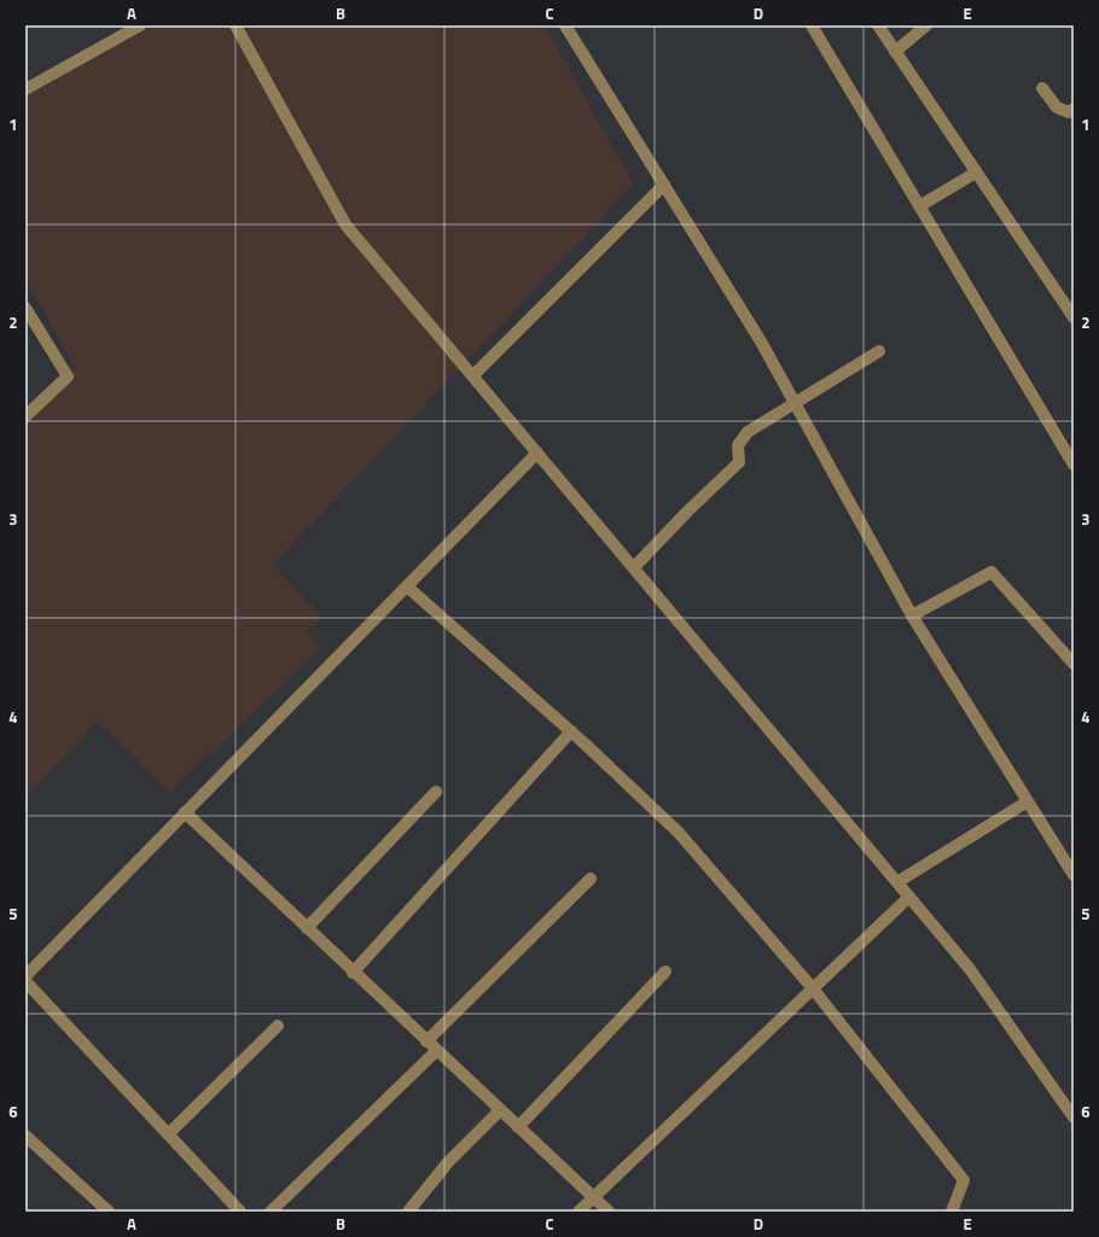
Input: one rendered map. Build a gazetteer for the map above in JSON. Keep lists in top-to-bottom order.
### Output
{
  "grid": {
    "columns": [
      "A",
      "B",
      "C",
      "D",
      "E"
    ],
    "rows": [
      "1",
      "2",
      "3",
      "4",
      "5",
      "6"
    ]
  }
}
